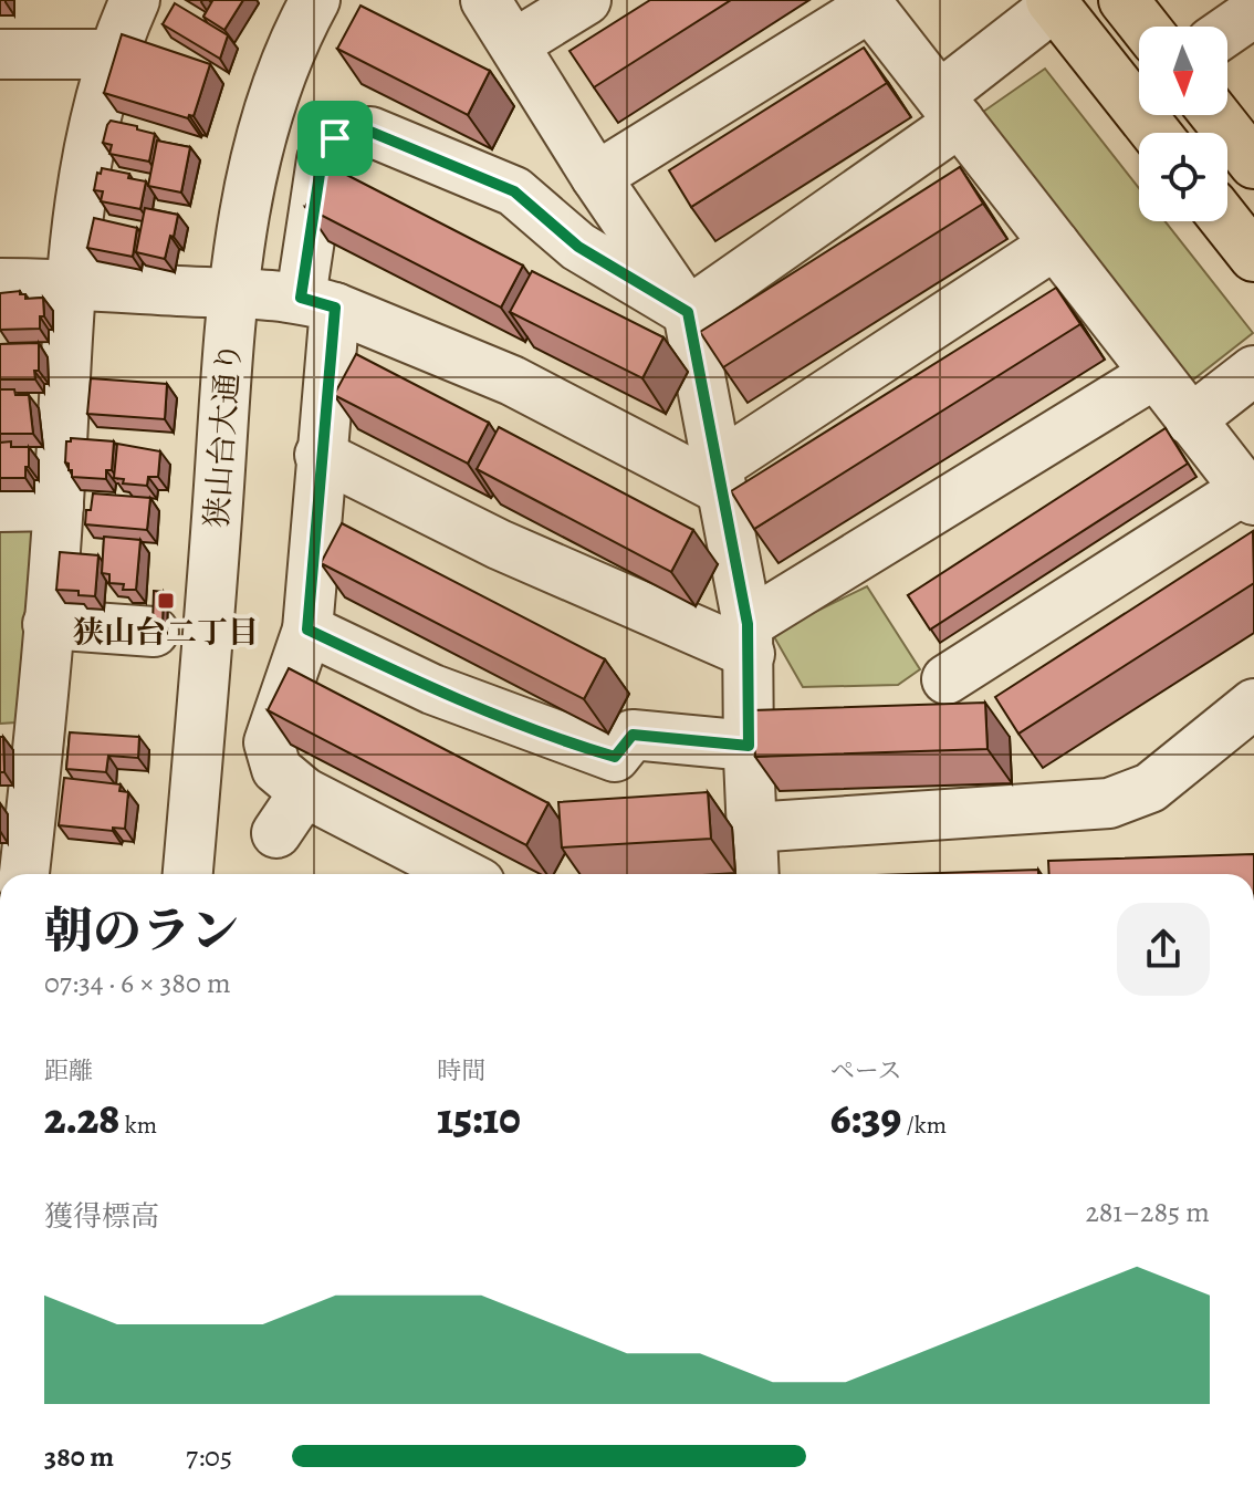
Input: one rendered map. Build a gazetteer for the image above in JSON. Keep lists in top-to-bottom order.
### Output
{
  "streets": {
    "street": ["狭山台大通り"]
  },
  "places": {
    "transit": ["狭山台二丁目"]
  },
  "north": "bottom",
  "page": {
    "heading": ["朝のラン", "07:34 · 6 × 380 m"],
    "stats": [
      ["距離", "2.28 km"],
      ["時間", "15:10"],
      ["ペース", "6:39 /km"]
    ],
    "chart": ["獲得標高", "281–285 m"],
    "list": [
      {
        "name": "380 m",
        "note": "7:05"
      }
    ]
  }
}
